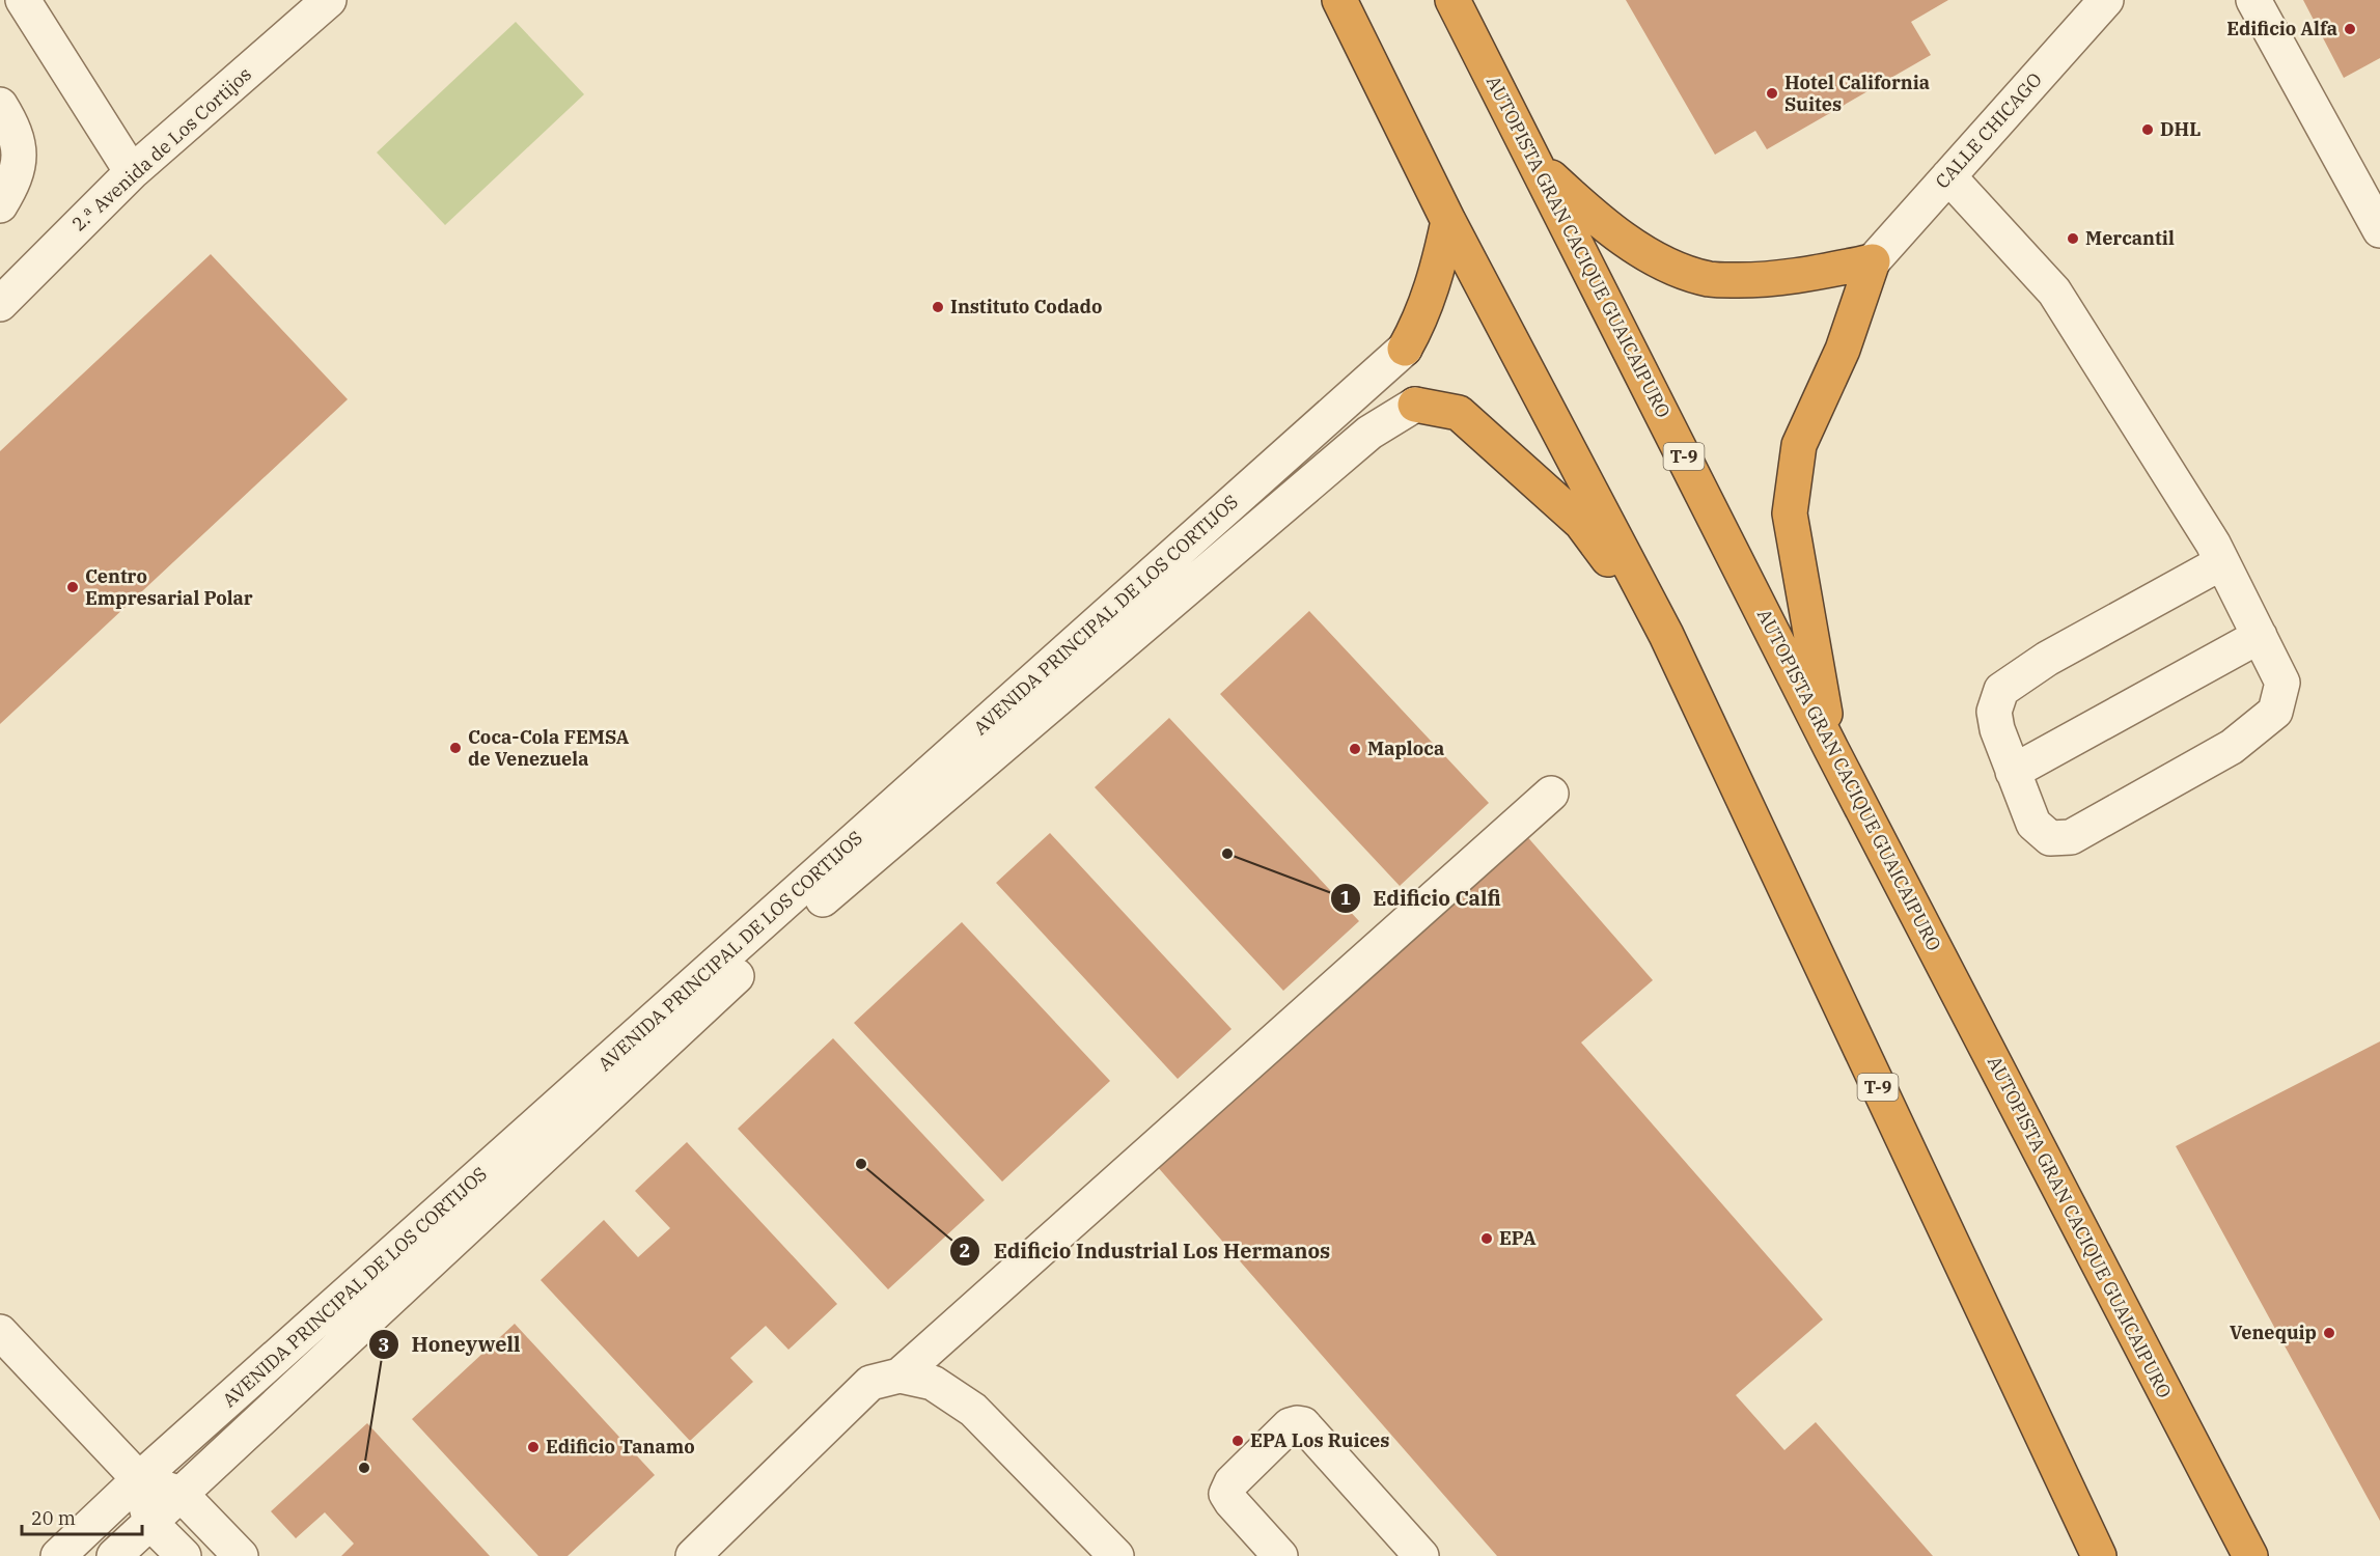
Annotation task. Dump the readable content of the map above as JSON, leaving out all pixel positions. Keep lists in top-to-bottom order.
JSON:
{
  "streets": {
    "highway": ["AUTOPISTA GRAN CACIQUE GUAICAIPURO", "T-9"],
    "street": ["CALLE CHICAGO", "2.ª Avenida de Los Cortijos", "AVENIDA PRINCIPAL DE LOS CORTIJOS"]
  },
  "places": [
    "Edificio Alfa",
    "Hotel California Suites",
    "DHL",
    "Mercantil",
    "Instituto Codado",
    "Centro Empresarial Polar",
    "Coca-Cola FEMSA de Venezuela",
    "Maploca",
    "Edificio Calfi",
    "Edificio Industrial Los Hermanos",
    "EPA",
    "Venequip",
    "EPA Los Ruices",
    "Edificio Tanamo",
    "Honeywell"
  ],
  "scale_bar": "20 m"
}
